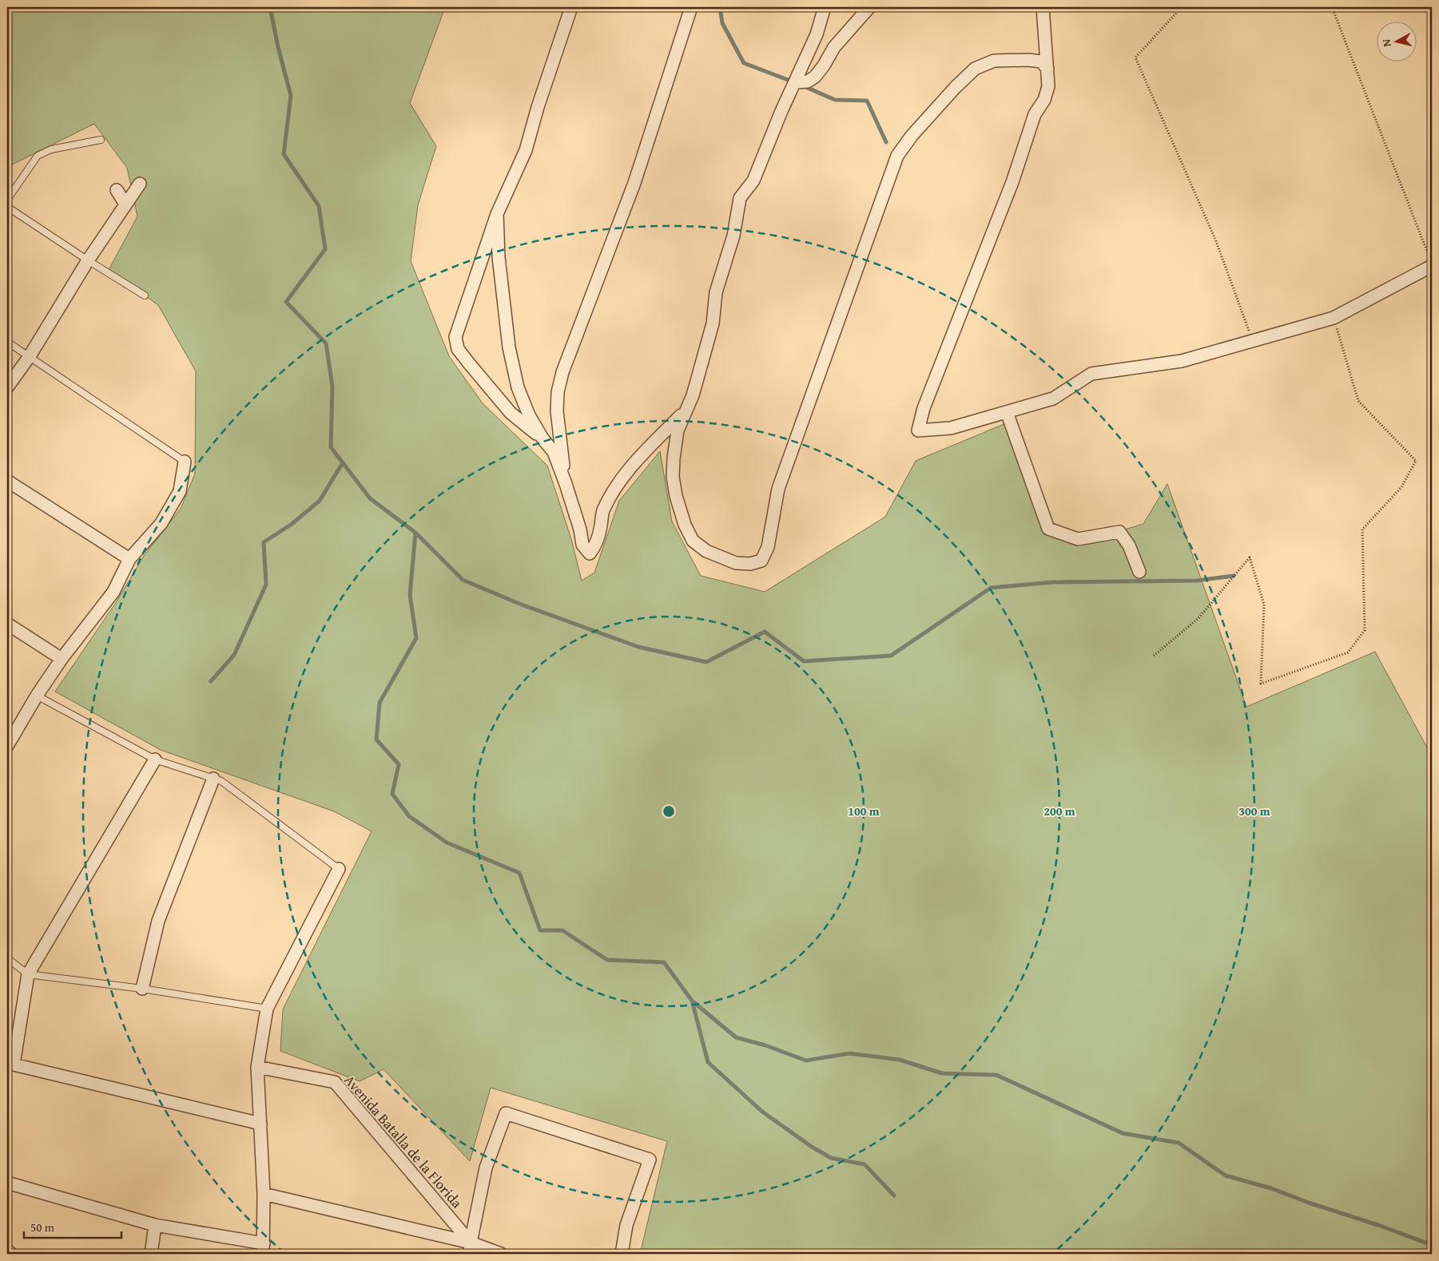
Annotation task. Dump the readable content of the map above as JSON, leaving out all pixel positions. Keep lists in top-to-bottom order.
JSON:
{
  "streets": {
    "street": ["Avenida Batalla de la Florida"]
  },
  "scale_bar": "50 m",
  "north": "left",
  "rings": ["100 m", "200 m", "300 m"]
}
